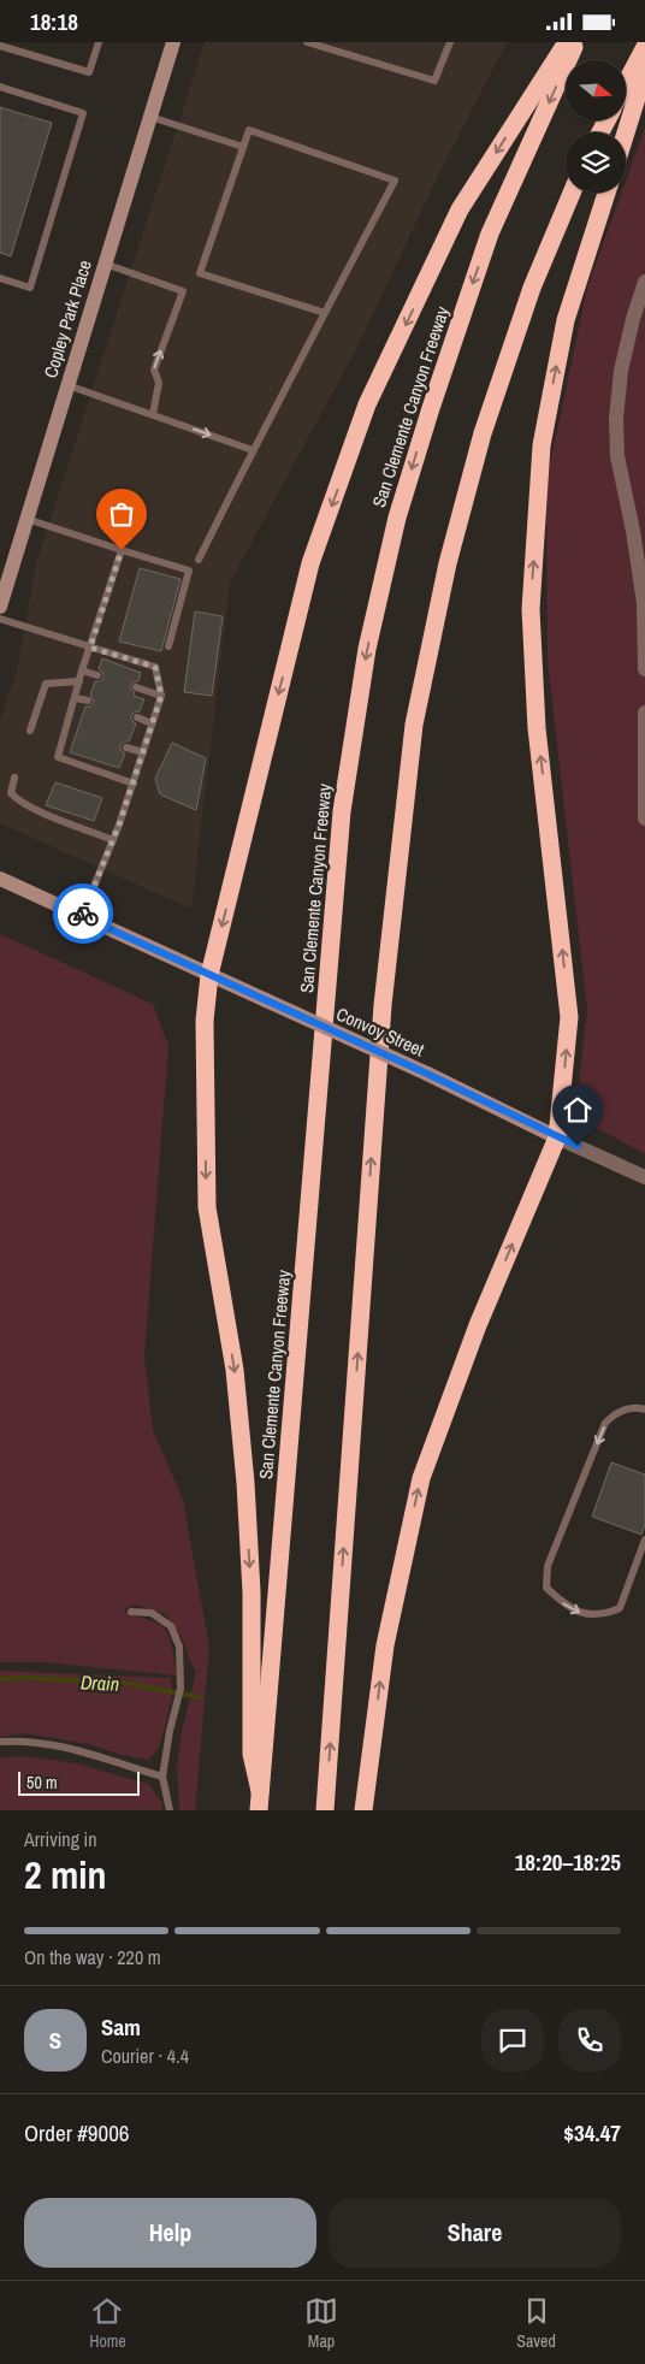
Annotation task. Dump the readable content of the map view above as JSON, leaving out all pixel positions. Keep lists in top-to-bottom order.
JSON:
{
  "streets": {
    "highway": ["San Clemente Canyon Freeway"],
    "main road": ["Copley Park Place", "Convoy Street"]
  },
  "water": ["Drain"],
  "scale_bar": "50 m",
  "north": "right",
  "page": {
    "status": "18:18",
    "scale": "50 m",
    "heading": ["2 min", "Arriving in", "18:20–18:25"],
    "panel": [
      "Sam",
      "Courier · 4.4",
      "Order #9006",
      "$34.47"
    ],
    "bar": "On the way · 220 m",
    "round": "S",
    "buttons": ["Help", "Share"],
    "tabs": ["Home", "Map", "Saved"]
  }
}
